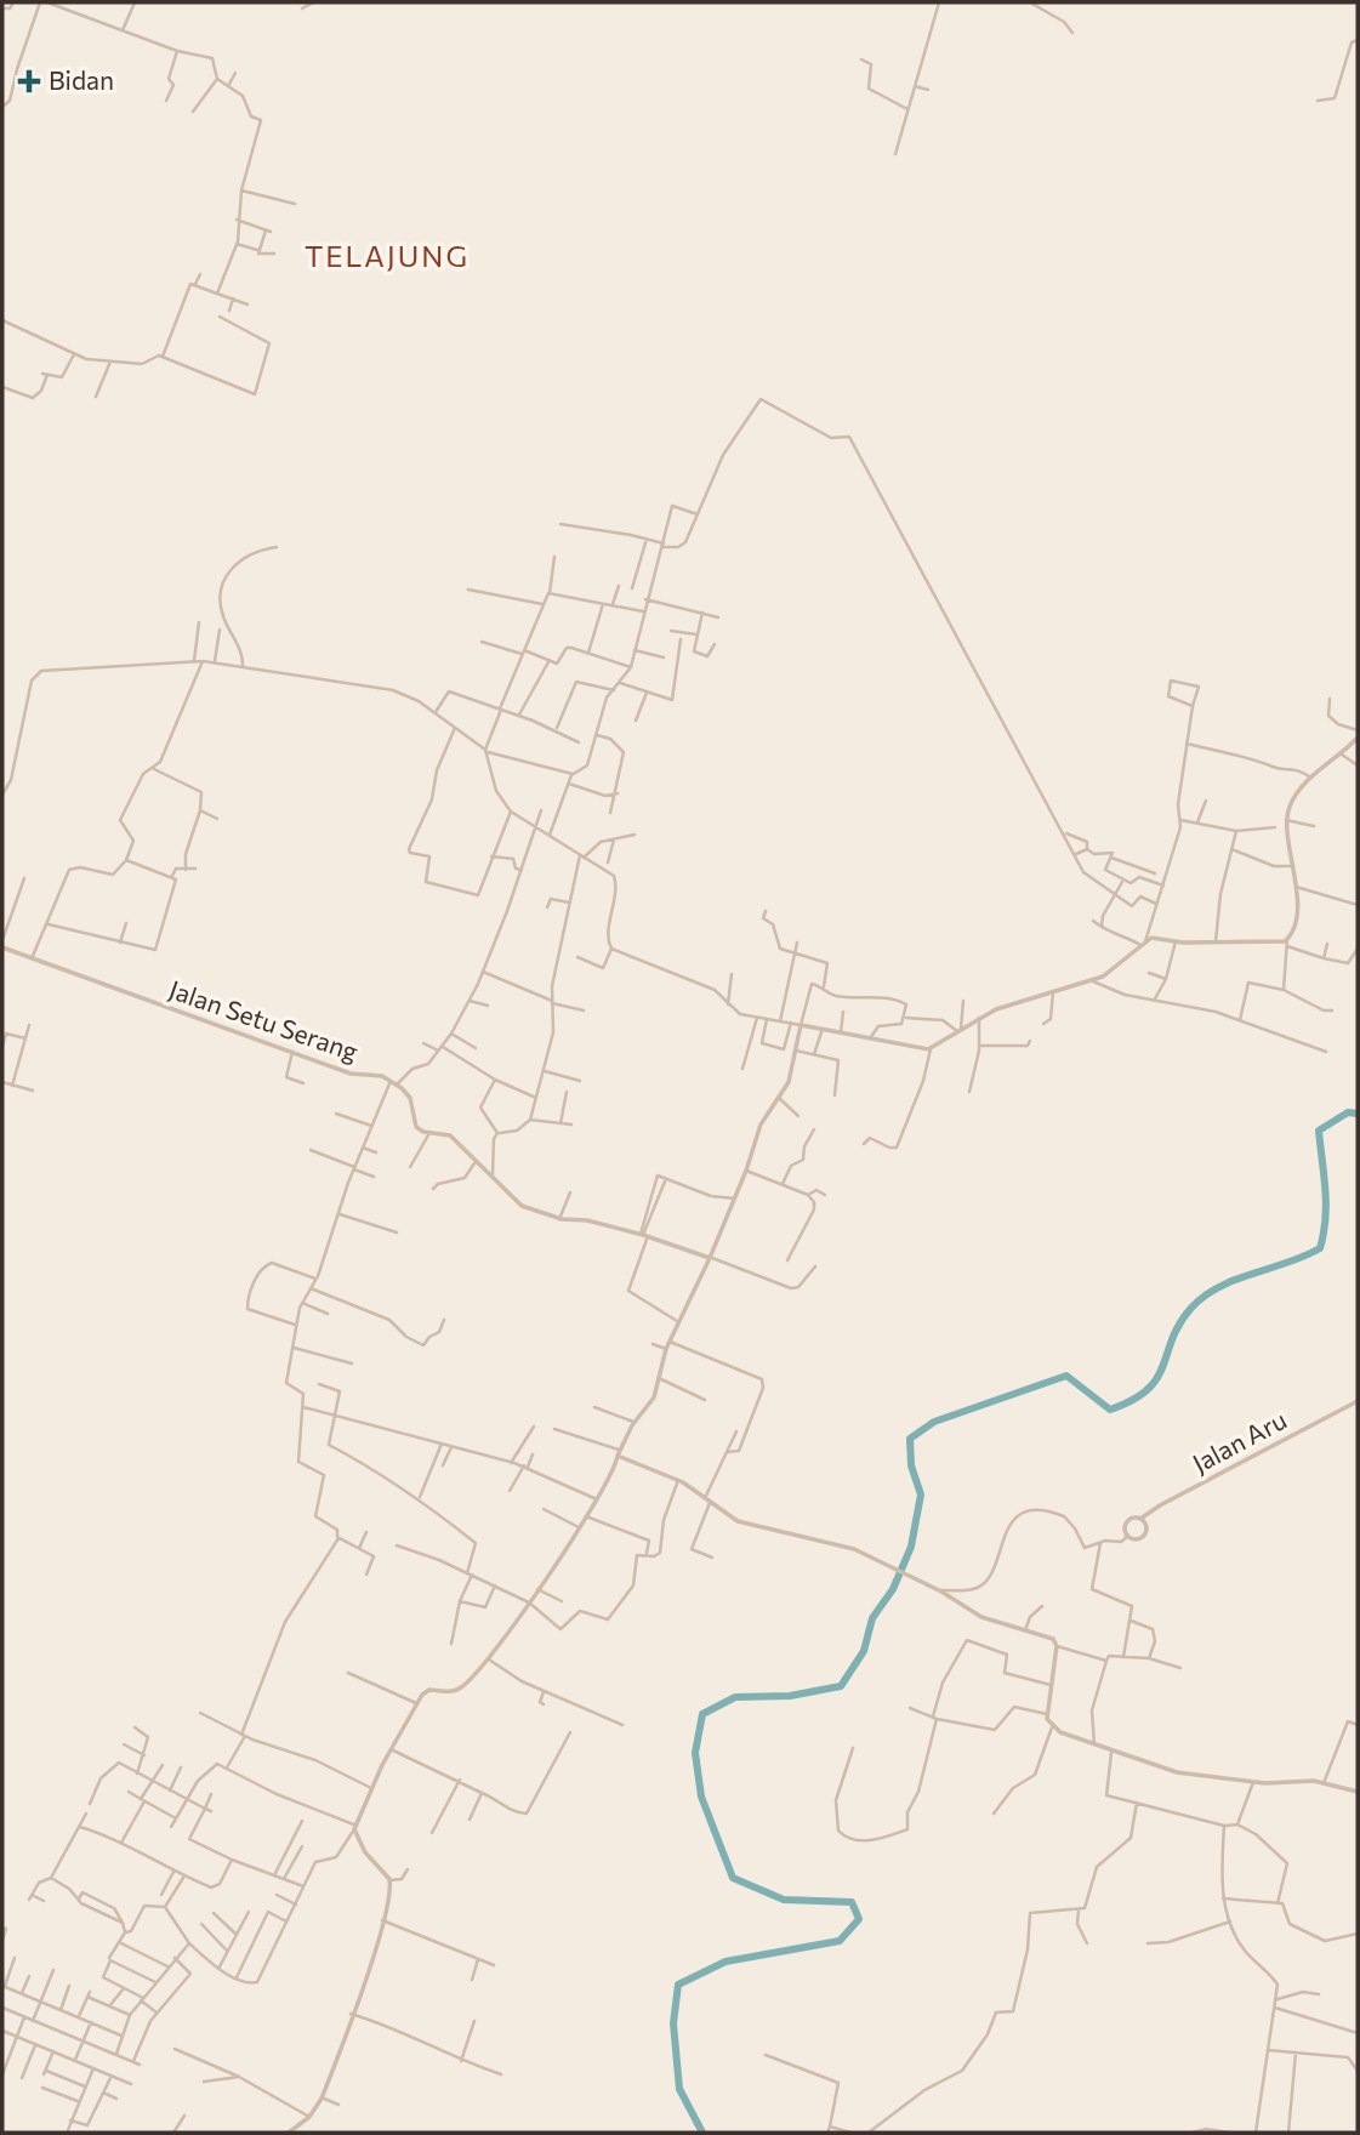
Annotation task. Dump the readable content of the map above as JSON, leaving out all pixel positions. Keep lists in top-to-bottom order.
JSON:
{
  "streets": {
    "street": ["Jalan Setu Serang", "Jalan Aru"]
  },
  "districts": ["TELAJUNG"],
  "places": {
    "health": ["Bidan"]
  }
}
